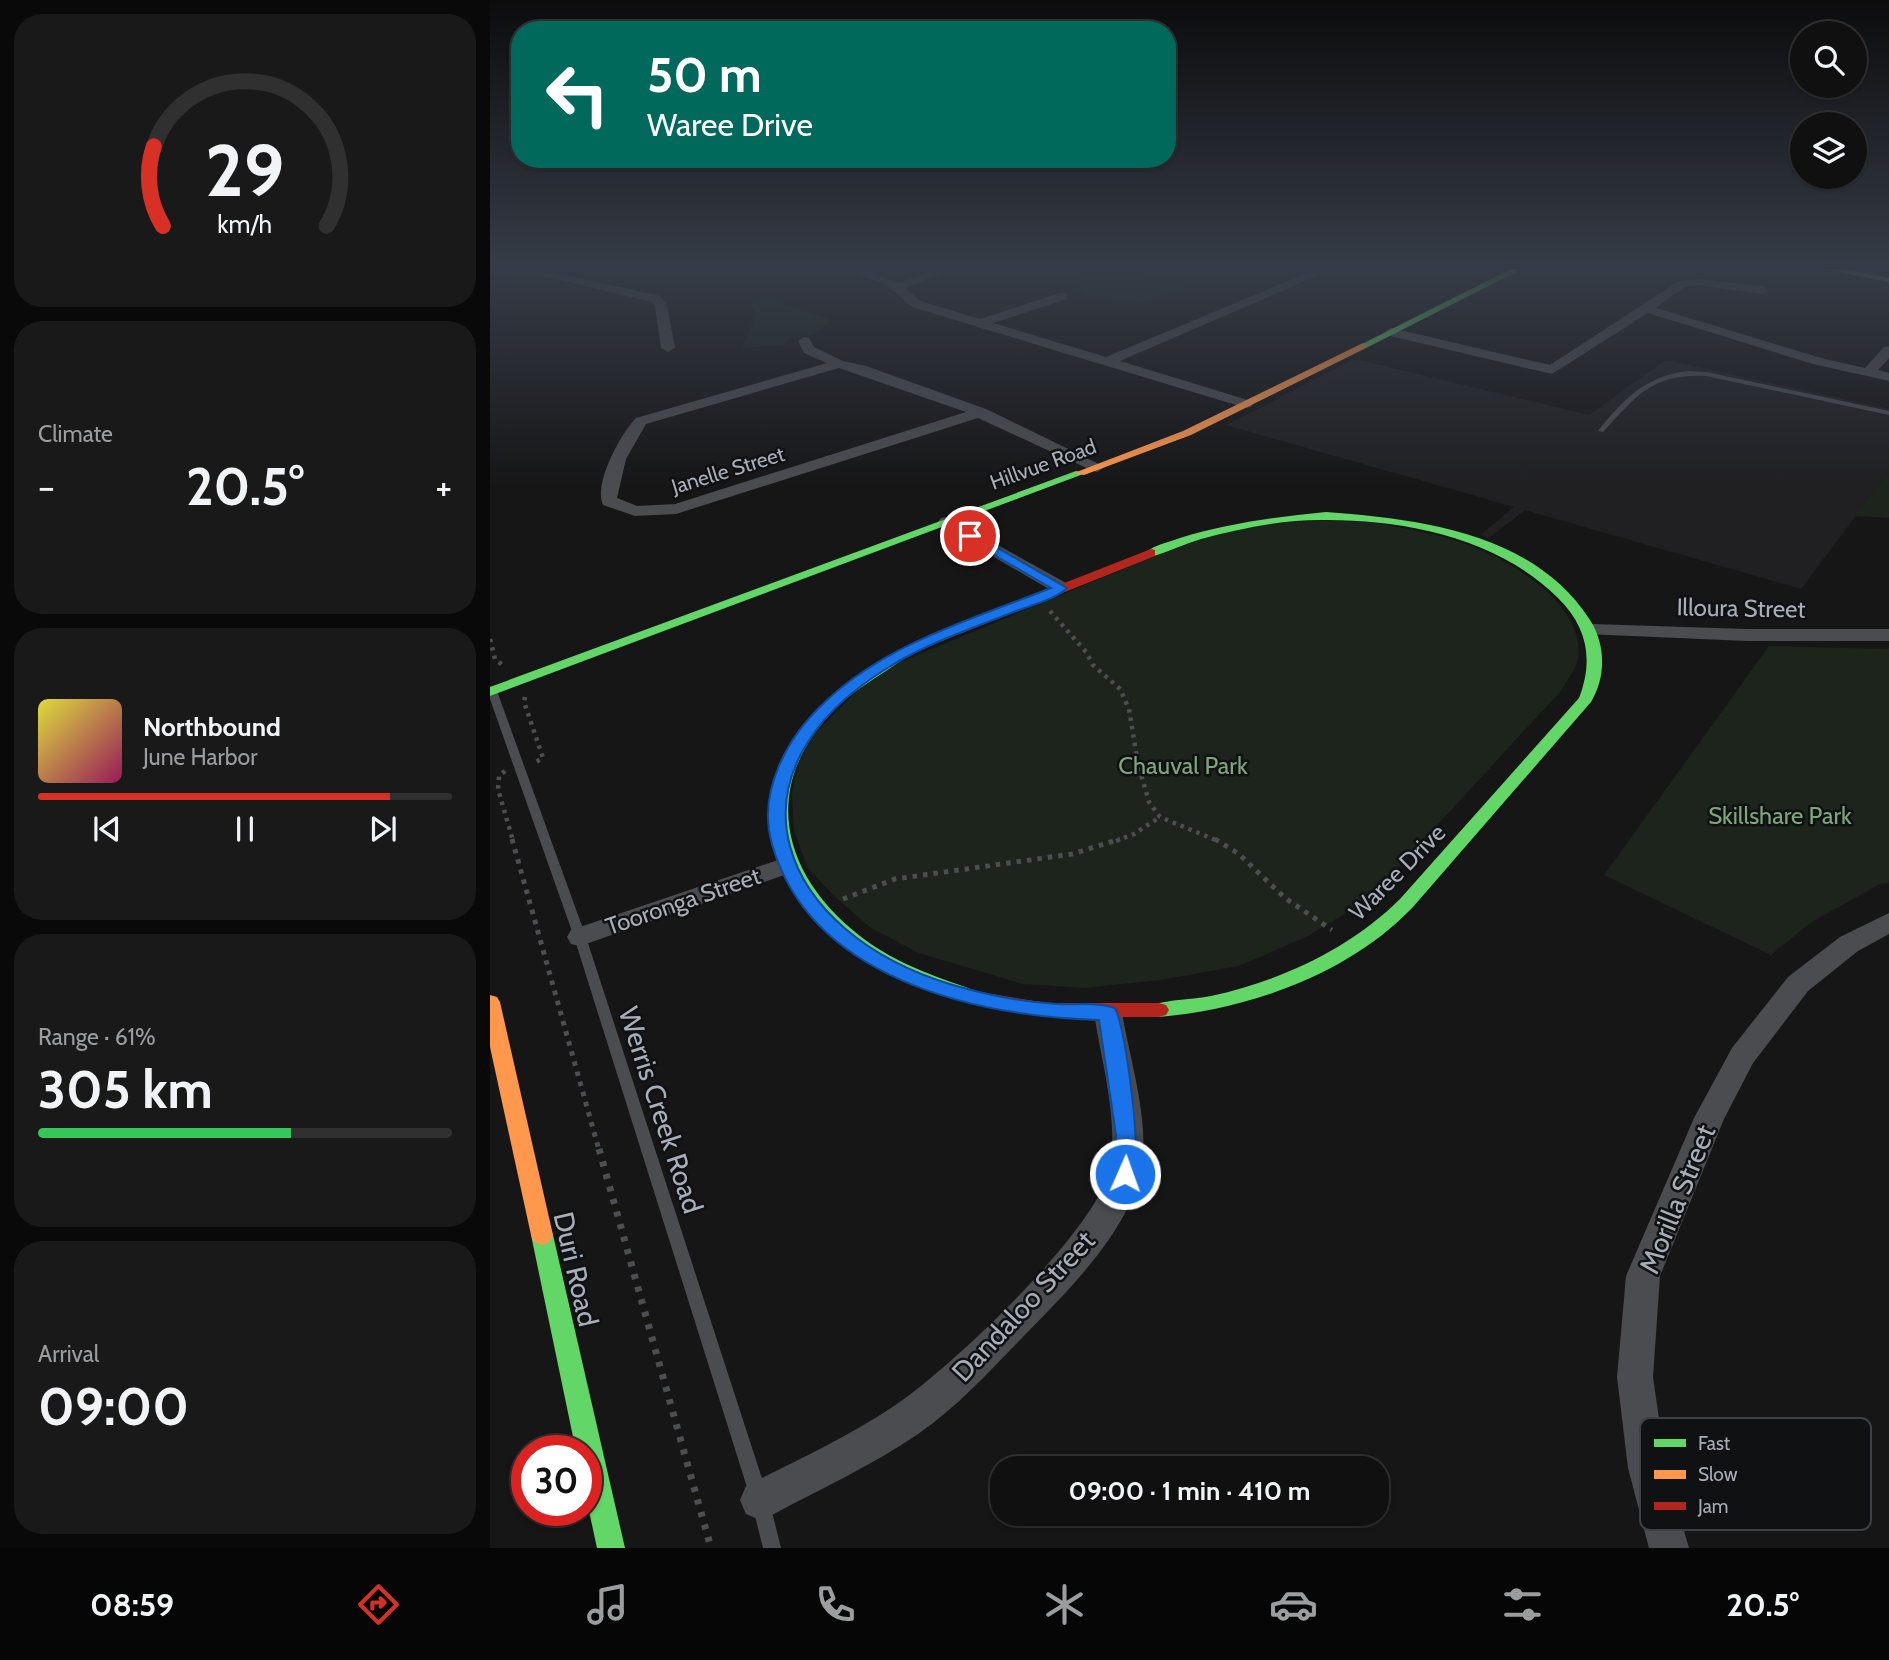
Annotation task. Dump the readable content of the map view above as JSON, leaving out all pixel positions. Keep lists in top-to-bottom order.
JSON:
{
  "streets": {
    "street": [
      "Hillvue Road",
      "Janelle Street",
      "Illoura Street",
      "Waree Drive",
      "Tooronga Street",
      "Morilla Street",
      "Duri Road",
      "Dandaloo Street"
    ],
    "lane": ["Werris Creek Road"]
  },
  "crossings": [
    ["Hillvue Road", "Werris Creek Road"],
    ["Illoura Street", "Waree Drive"],
    ["Waree Drive", "Tooronga Street"],
    ["Waree Drive", "Dandaloo Street"],
    ["Tooronga Street", "Werris Creek Road"],
    ["Werris Creek Road", "Dandaloo Street"]
  ],
  "parks": ["Chauval Park", "Skillshare Park"],
  "legend": ["Fast", "Slow", "Jam"],
  "page": {
    "turn": ["50 m", "Waree Drive"],
    "tile": [
      "Climate",
      ["Range · 61%", "305 km"],
      ["Arrival", "09:00"]
    ],
    "heat": ["−", "20.5°", "+"],
    "song": ["Northbound", "June Harbor"],
    "limit": "30",
    "trip": "09:00 · 1 min · 410 m",
    "tabs": ["08:59", "20.5°"],
    "gauge": ["29", "km/h"]
  }
}
